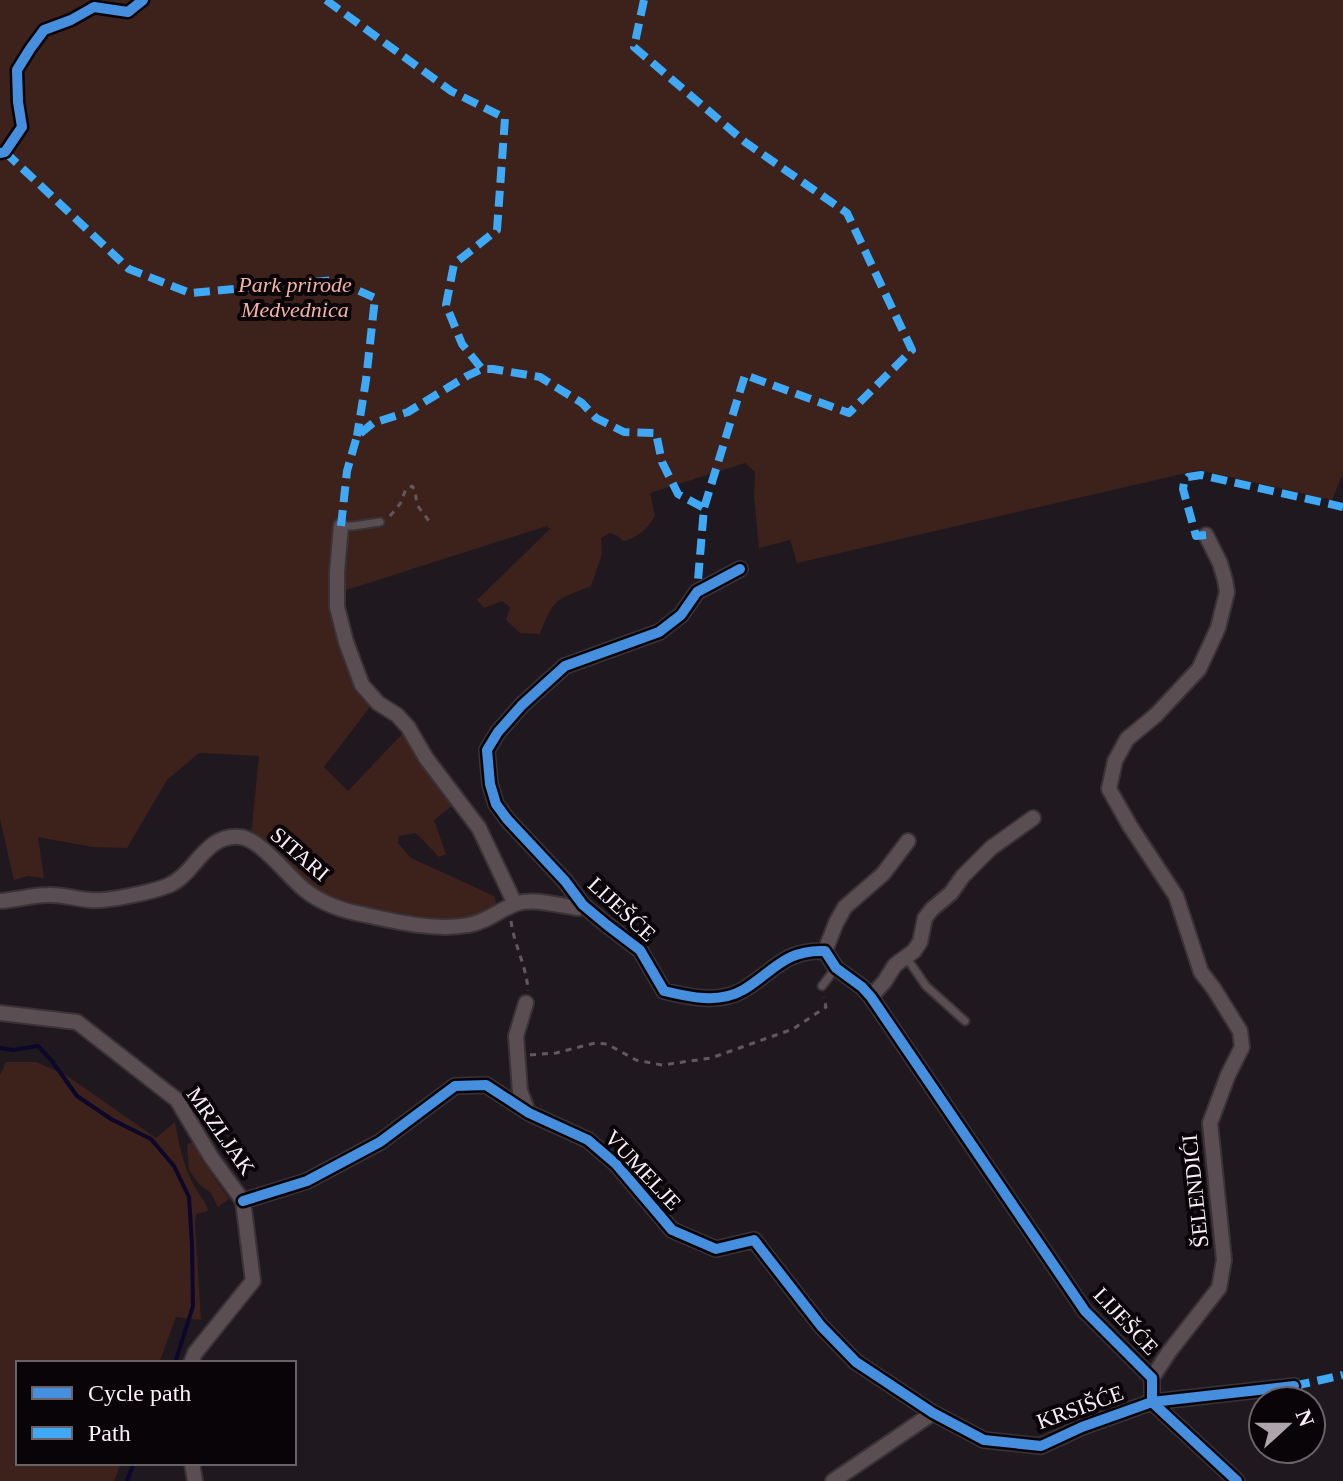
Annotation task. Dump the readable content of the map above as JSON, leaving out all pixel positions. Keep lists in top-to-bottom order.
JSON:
{
  "streets": {
    "street": [
      "SITARI",
      "LIJEŠĆE",
      "MRZLJAK",
      "VUMELJE",
      "ŠELENDIĆI",
      "KRSIŠĆE"
    ]
  },
  "crossings": [
    ["SITARI", "LIJEŠĆE"],
    ["LIJEŠĆE", "ŠELENDIĆI"],
    ["LIJEŠĆE", "KRSIŠĆE"],
    ["MRZLJAK", "VUMELJE"],
    ["VUMELJE", "KRSIŠĆE"]
  ],
  "parks": ["Park prirode Medvednica"],
  "legend": ["Cycle path", "Path"],
  "north": "right"
}
